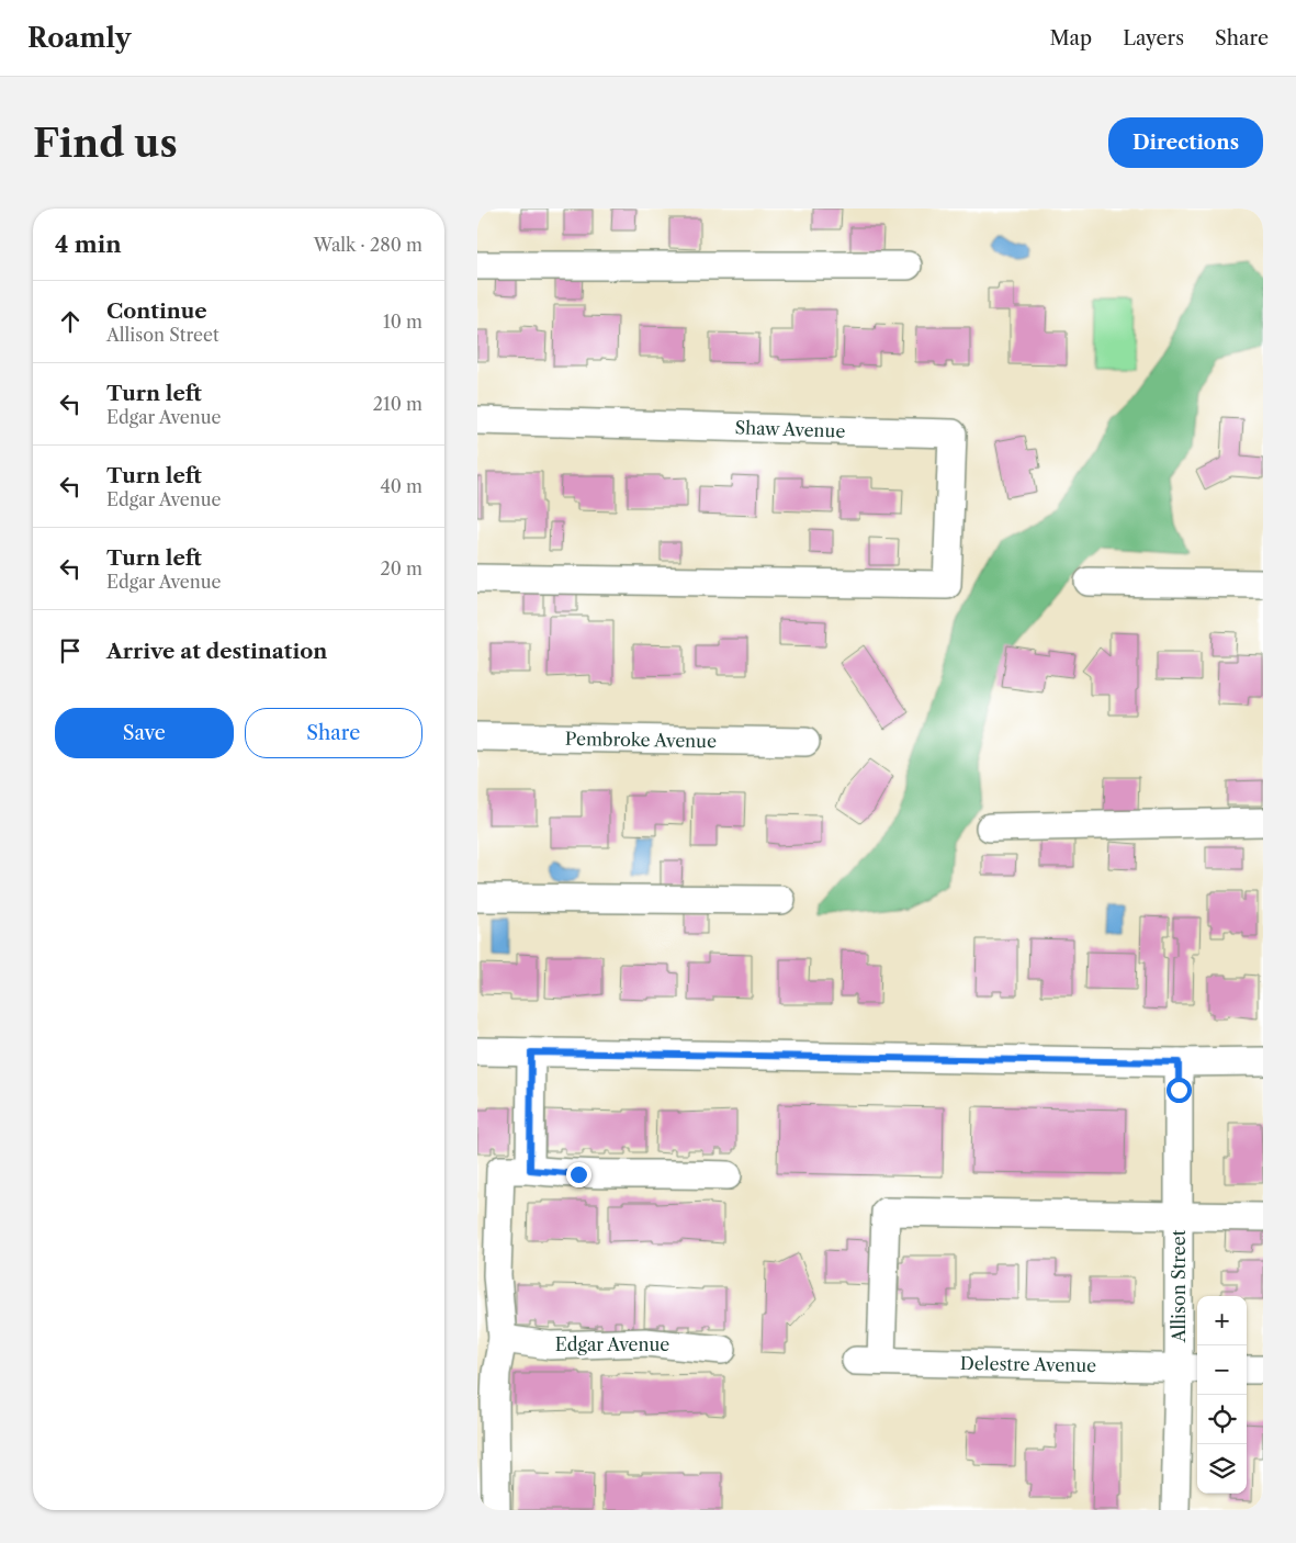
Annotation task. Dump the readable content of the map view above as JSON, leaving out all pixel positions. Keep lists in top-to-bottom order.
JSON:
{
  "streets": {
    "street": [
      "Shaw Avenue",
      "Pembroke Avenue",
      "Allison Street",
      "Edgar Avenue",
      "Delestre Avenue"
    ]
  },
  "crossings": [
    ["Allison Street", "Delestre Avenue"]
  ],
  "page": {
    "header": "Roamly",
    "nav": ["Map", "Layers", "Share"],
    "buttons": [
      "Directions",
      ["Save", "Share"]
    ],
    "title": "Find us",
    "heading": ["4 min", "Walk · 280 m"],
    "list": [
      ["Continue", "Allison Street", "10 m"],
      ["Turn left", "Edgar Avenue", "210 m"],
      ["Turn left", "Edgar Avenue", "40 m"],
      ["Turn left", "Edgar Avenue", "20 m"],
      "Arrive at destination"
    ],
    "map_buttons": ["+", "−"]
  }
}
